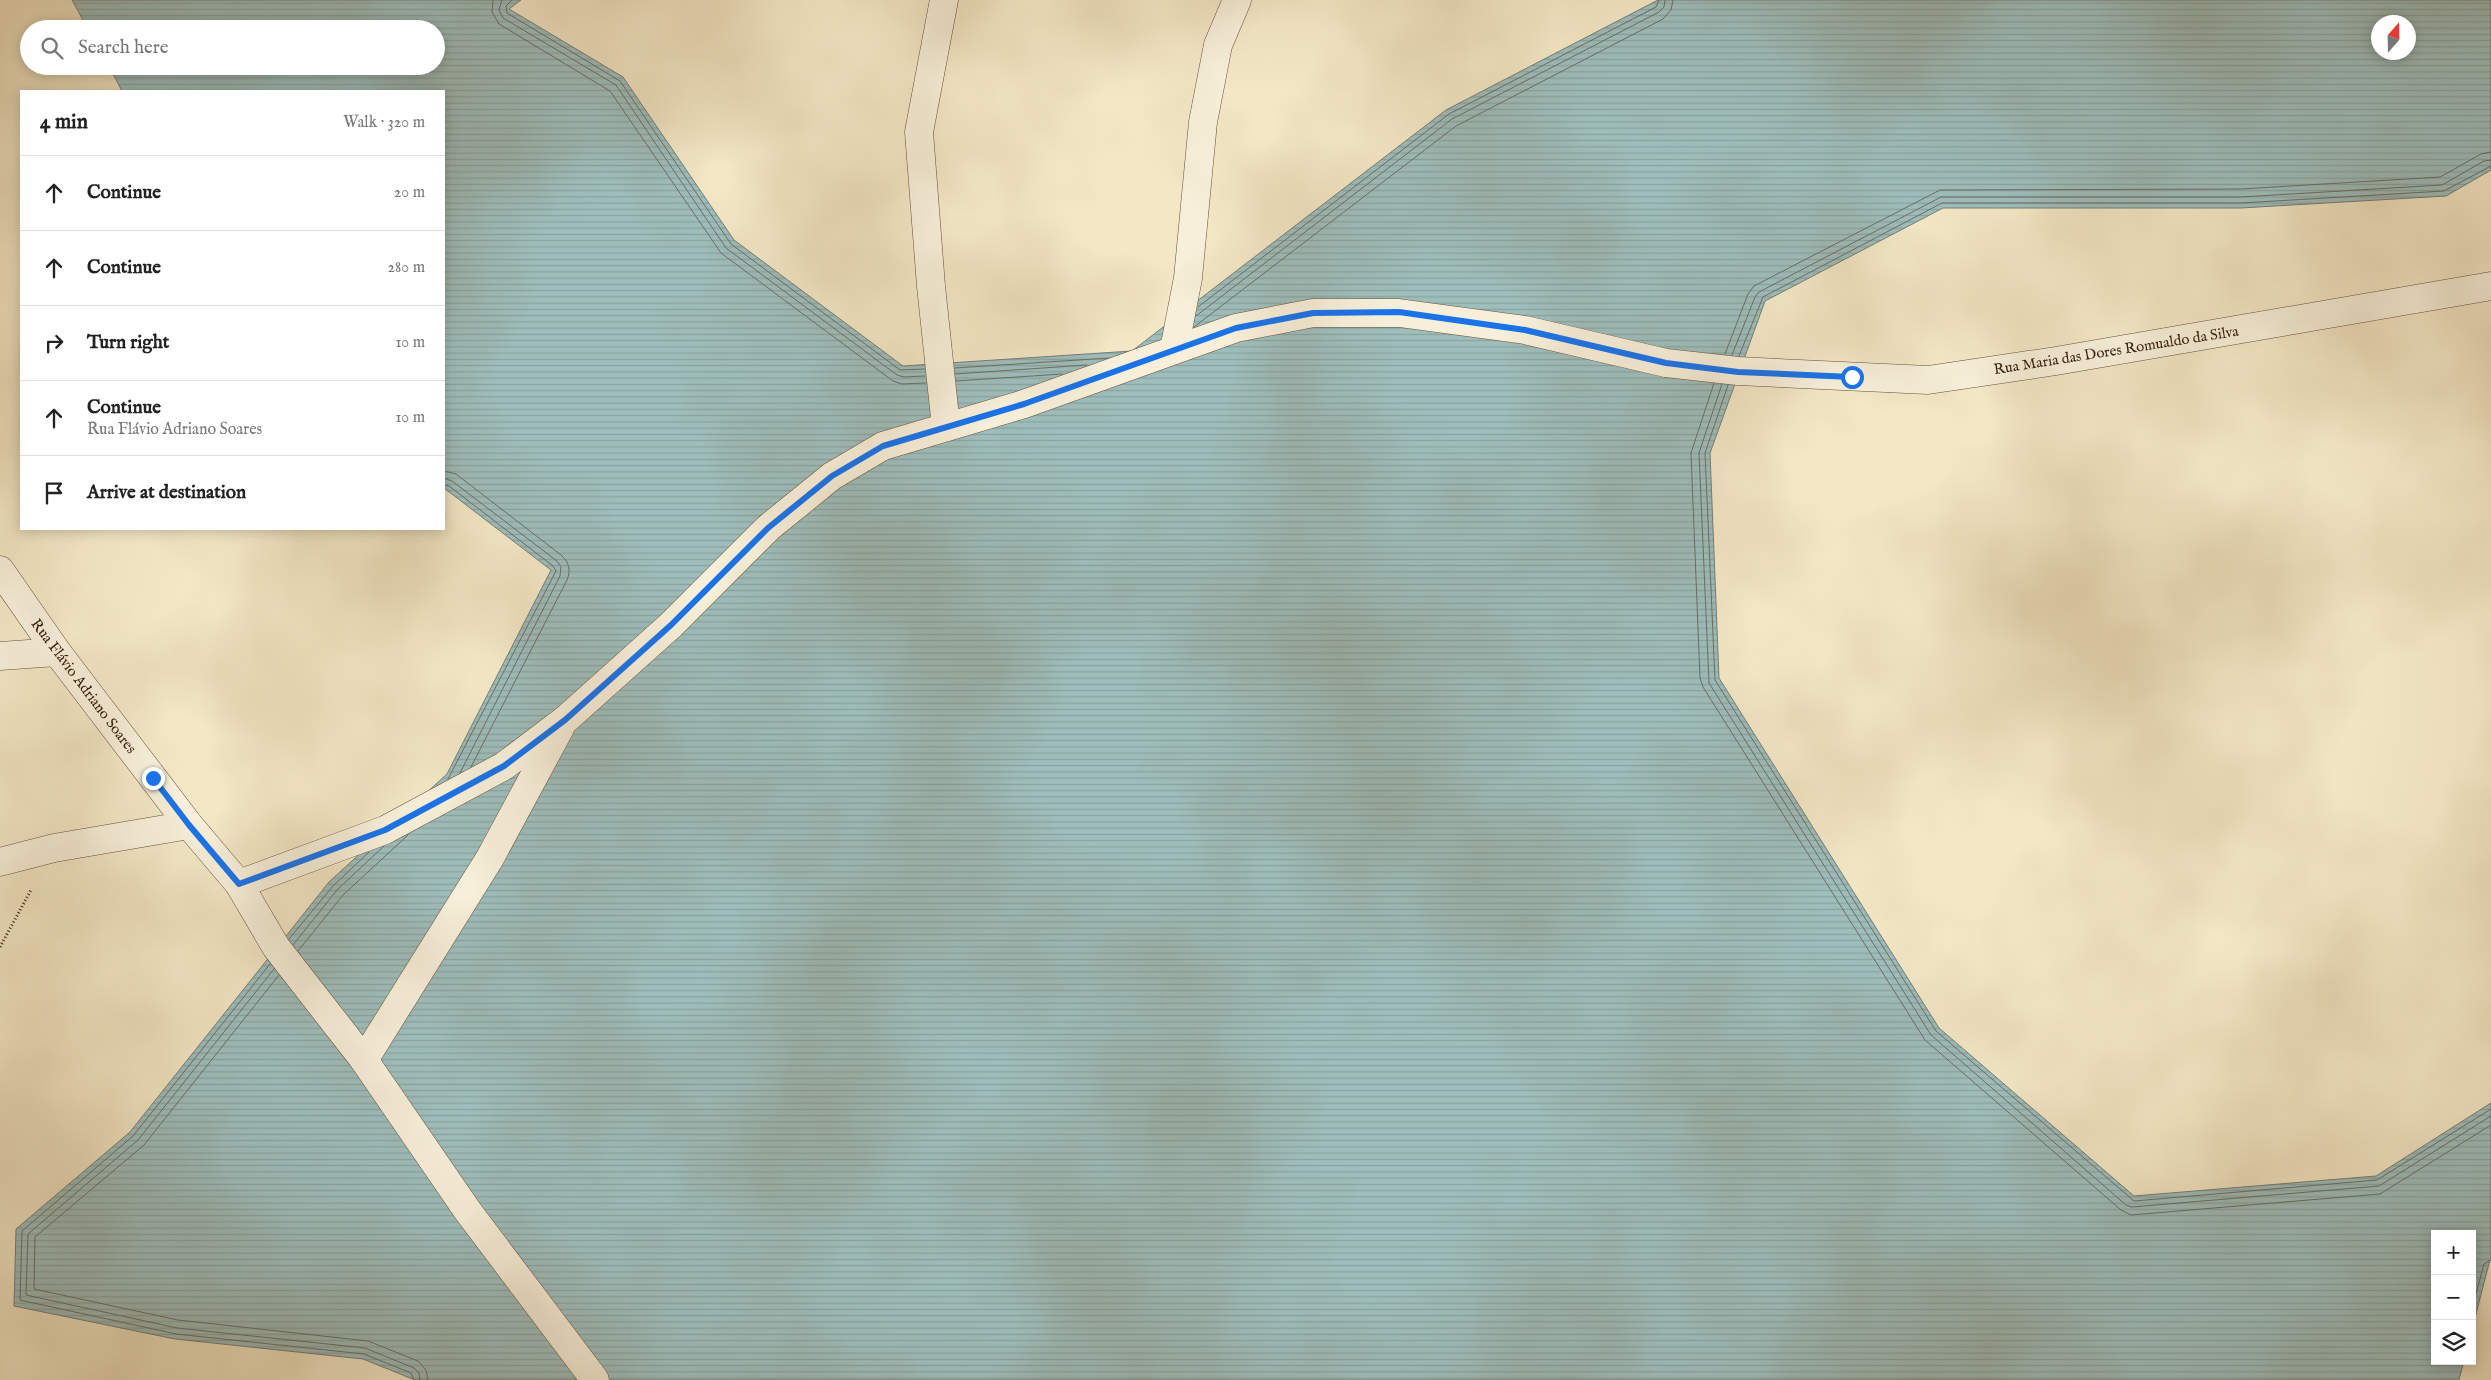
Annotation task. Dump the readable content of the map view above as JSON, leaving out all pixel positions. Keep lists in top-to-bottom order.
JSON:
{
  "streets": {
    "street": ["Rua Maria das Dores Romualdo da Silva", "Rua Flávio Adriano Soares"]
  },
  "north": "top",
  "page": {
    "search": "Search here",
    "heading": ["4 min", "Walk · 320 m"],
    "list": [
      ["Continue", "20 m"],
      ["Continue", "280 m"],
      ["Turn right", "10 m"],
      ["Continue", "Rua Flávio Adriano Soares", "10 m"],
      "Arrive at destination"
    ],
    "map_buttons": ["+", "−"]
  }
}
